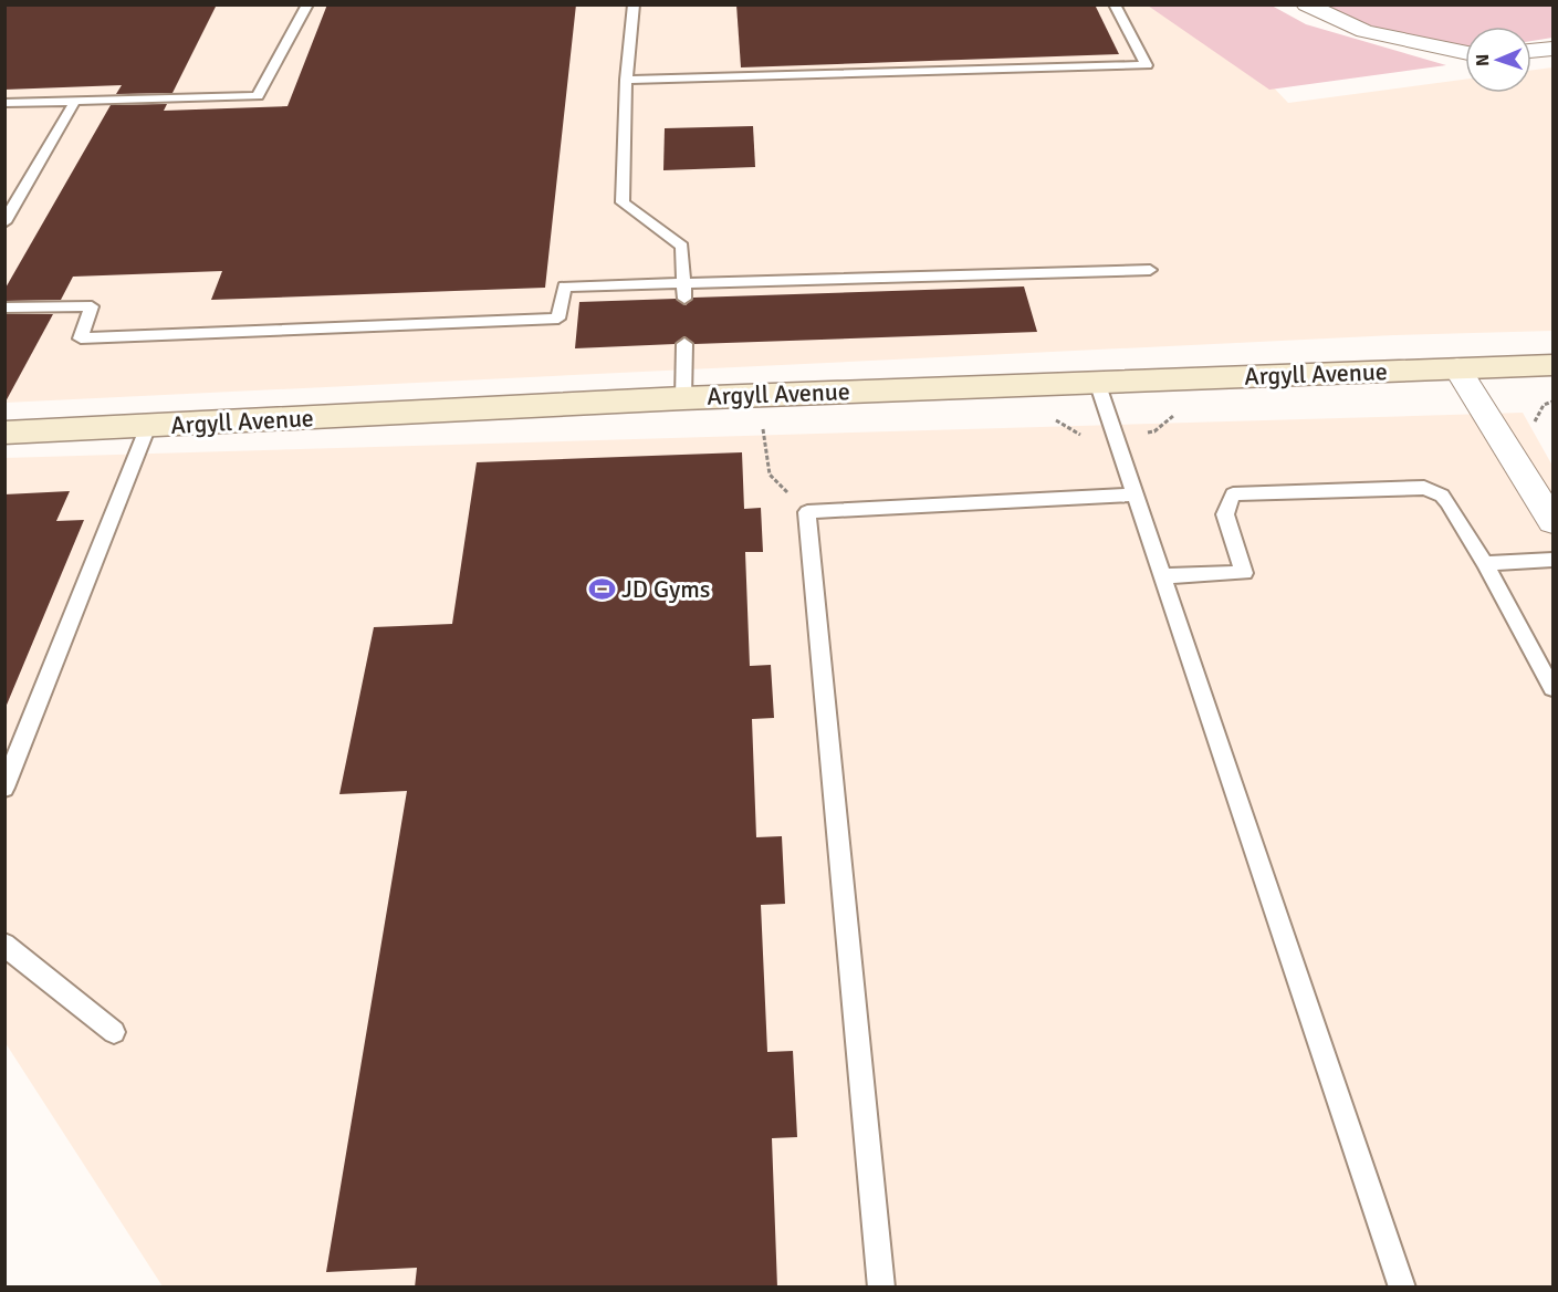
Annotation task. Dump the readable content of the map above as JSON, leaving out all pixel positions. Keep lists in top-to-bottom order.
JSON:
{
  "streets": {
    "street": ["Argyll Avenue"]
  },
  "places": {
    "sports": ["JD Gyms"]
  },
  "north": "left"
}
